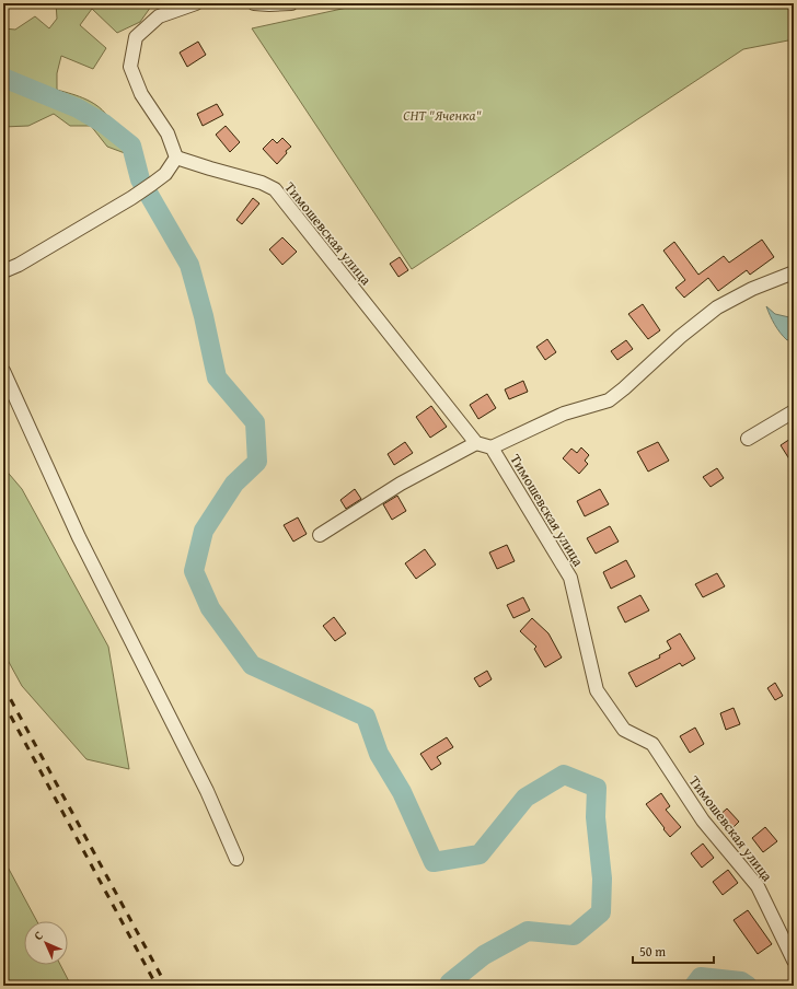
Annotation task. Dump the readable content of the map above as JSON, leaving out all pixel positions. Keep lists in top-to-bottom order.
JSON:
{
  "streets": {
    "street": ["Тимошевская улица"]
  },
  "parks": ["СНТ \"Яченка\""],
  "scale_bar": "50 m",
  "north": "top left"
}
